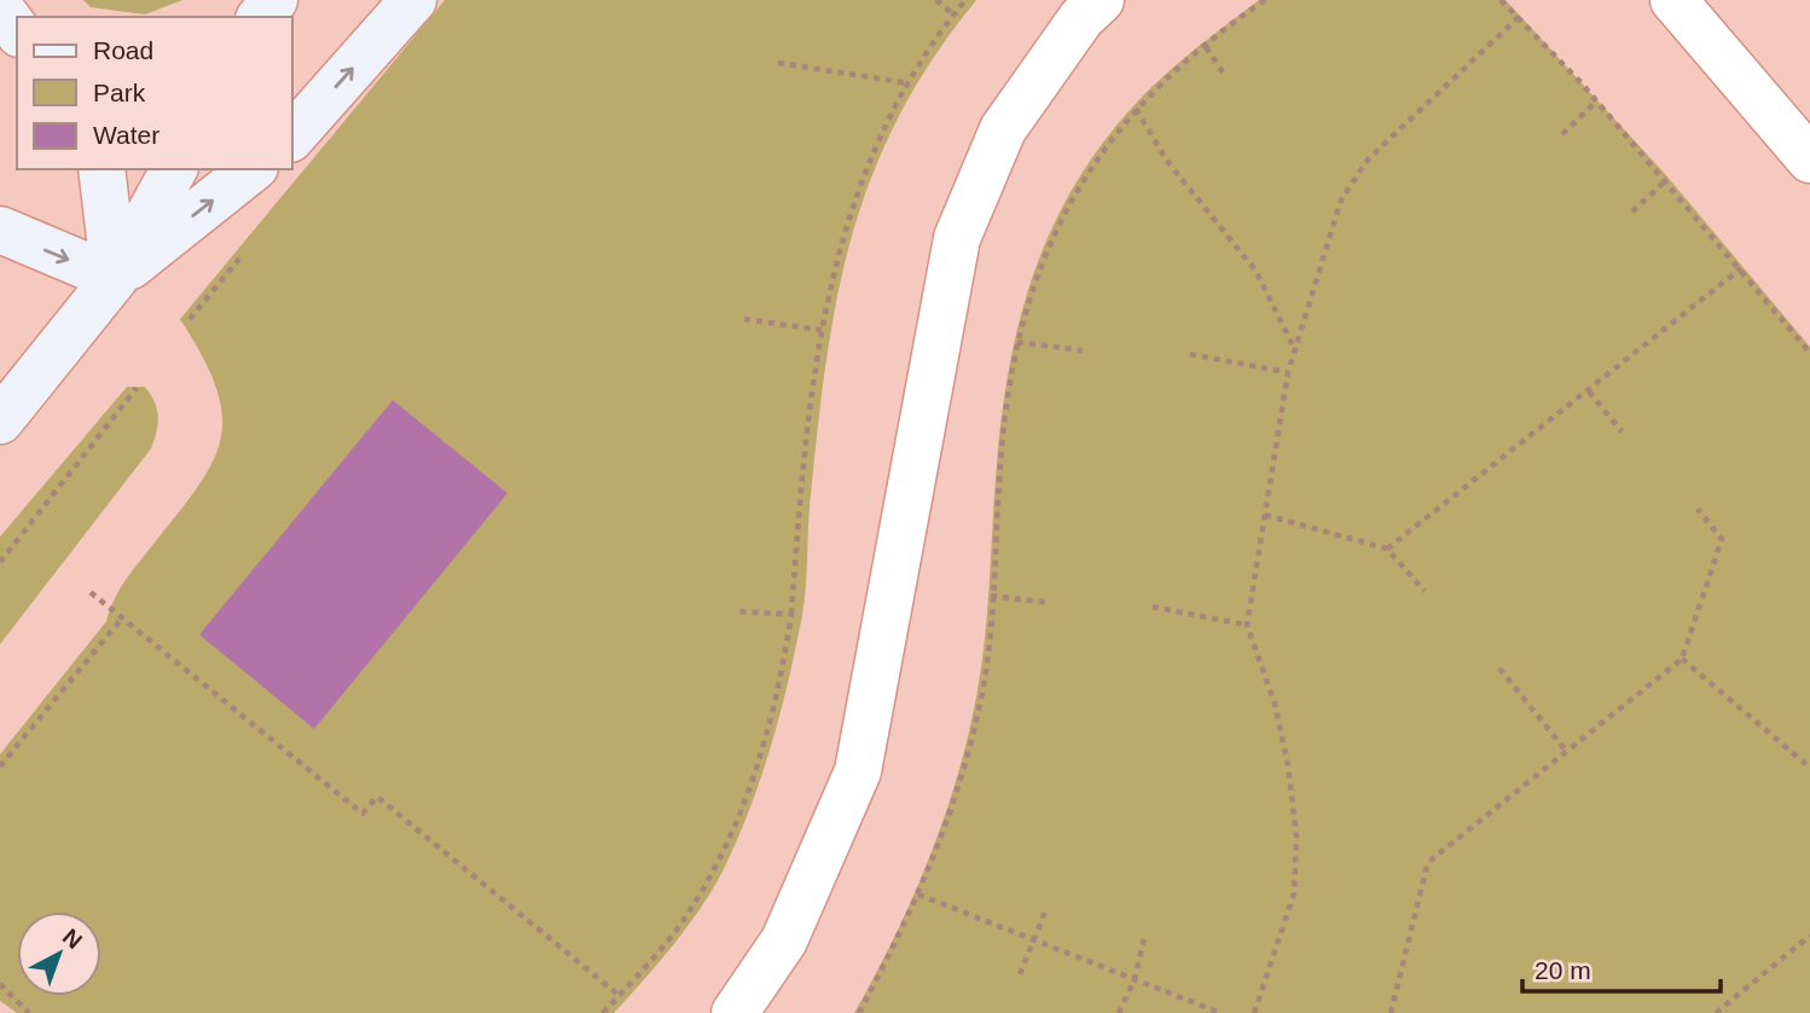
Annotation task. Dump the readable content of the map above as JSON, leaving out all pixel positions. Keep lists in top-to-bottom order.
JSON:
{
  "legend": ["Road", "Park", "Water"],
  "scale_bar": "20 m",
  "north": "top right"
}
